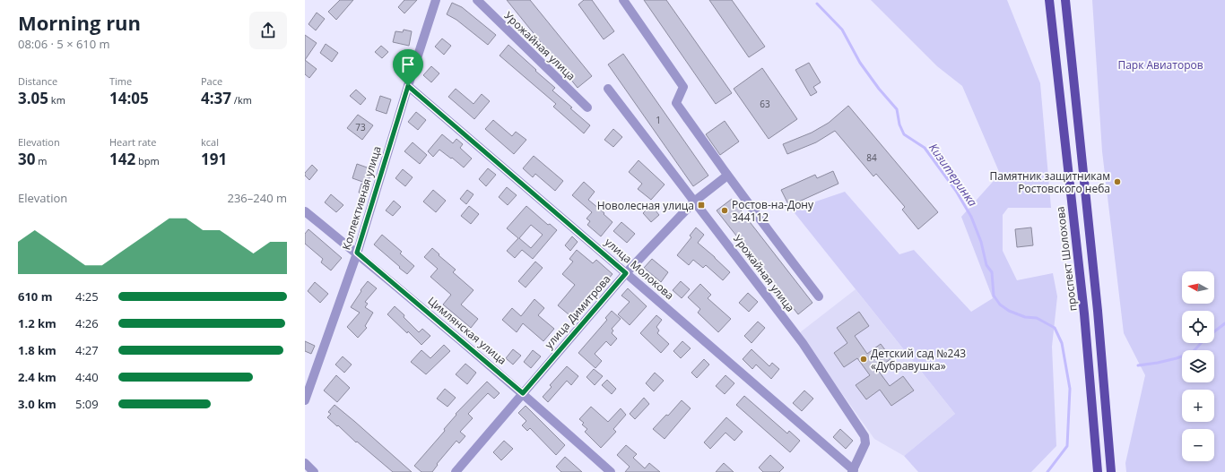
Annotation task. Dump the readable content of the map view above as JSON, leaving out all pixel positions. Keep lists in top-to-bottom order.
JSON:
{
  "streets": {
    "main road": ["проспект Шолохова"],
    "street": [
      "Урожайная улица",
      "Коллективная улица",
      "улица Молокова",
      "улица Димитрова",
      "Цимлянская улица"
    ]
  },
  "crossings": [
    ["Урожайная улица", "улица Молокова"],
    ["Урожайная улица", "улица Димитрова"],
    ["Коллективная улица", "улица Молокова"],
    ["Коллективная улица", "Цимлянская улица"],
    ["улица Молокова", "улица Димитрова"],
    ["улица Димитрова", "Цимлянская улица"]
  ],
  "water": ["Кизитеринка"],
  "parks": ["Парк Авиаторов"],
  "places": {
    "other": ["Памятник защитникам Ростовского неба", "Ростов-на-Дону 344112", "Детский сад №243 «Дубравушка»"],
    "transit": ["Новолесная улица"]
  },
  "house_numbers": [
    "63",
    "1",
    "73",
    "84"
  ],
  "north": "left",
  "page": {
    "heading": ["Morning run", "08:06 · 5 × 610 m"],
    "stats": [
      ["Distance", "3.05 km"],
      ["Time", "14:05"],
      ["Pace", "4:37 /km"],
      ["Elevation", "30 m"],
      ["Heart rate", "142 bpm"],
      ["kcal", "191"]
    ],
    "chart": ["Elevation", "236–240 m"],
    "map_buttons": ["+", "−"],
    "list": [
      {
        "name": "610 m",
        "note": "4:25"
      },
      {
        "name": "1.2 km",
        "note": "4:26"
      },
      {
        "name": "1.8 km",
        "note": "4:27"
      },
      {
        "name": "2.4 km",
        "note": "4:40"
      },
      {
        "name": "3.0 km",
        "note": "5:09"
      }
    ]
  }
}
